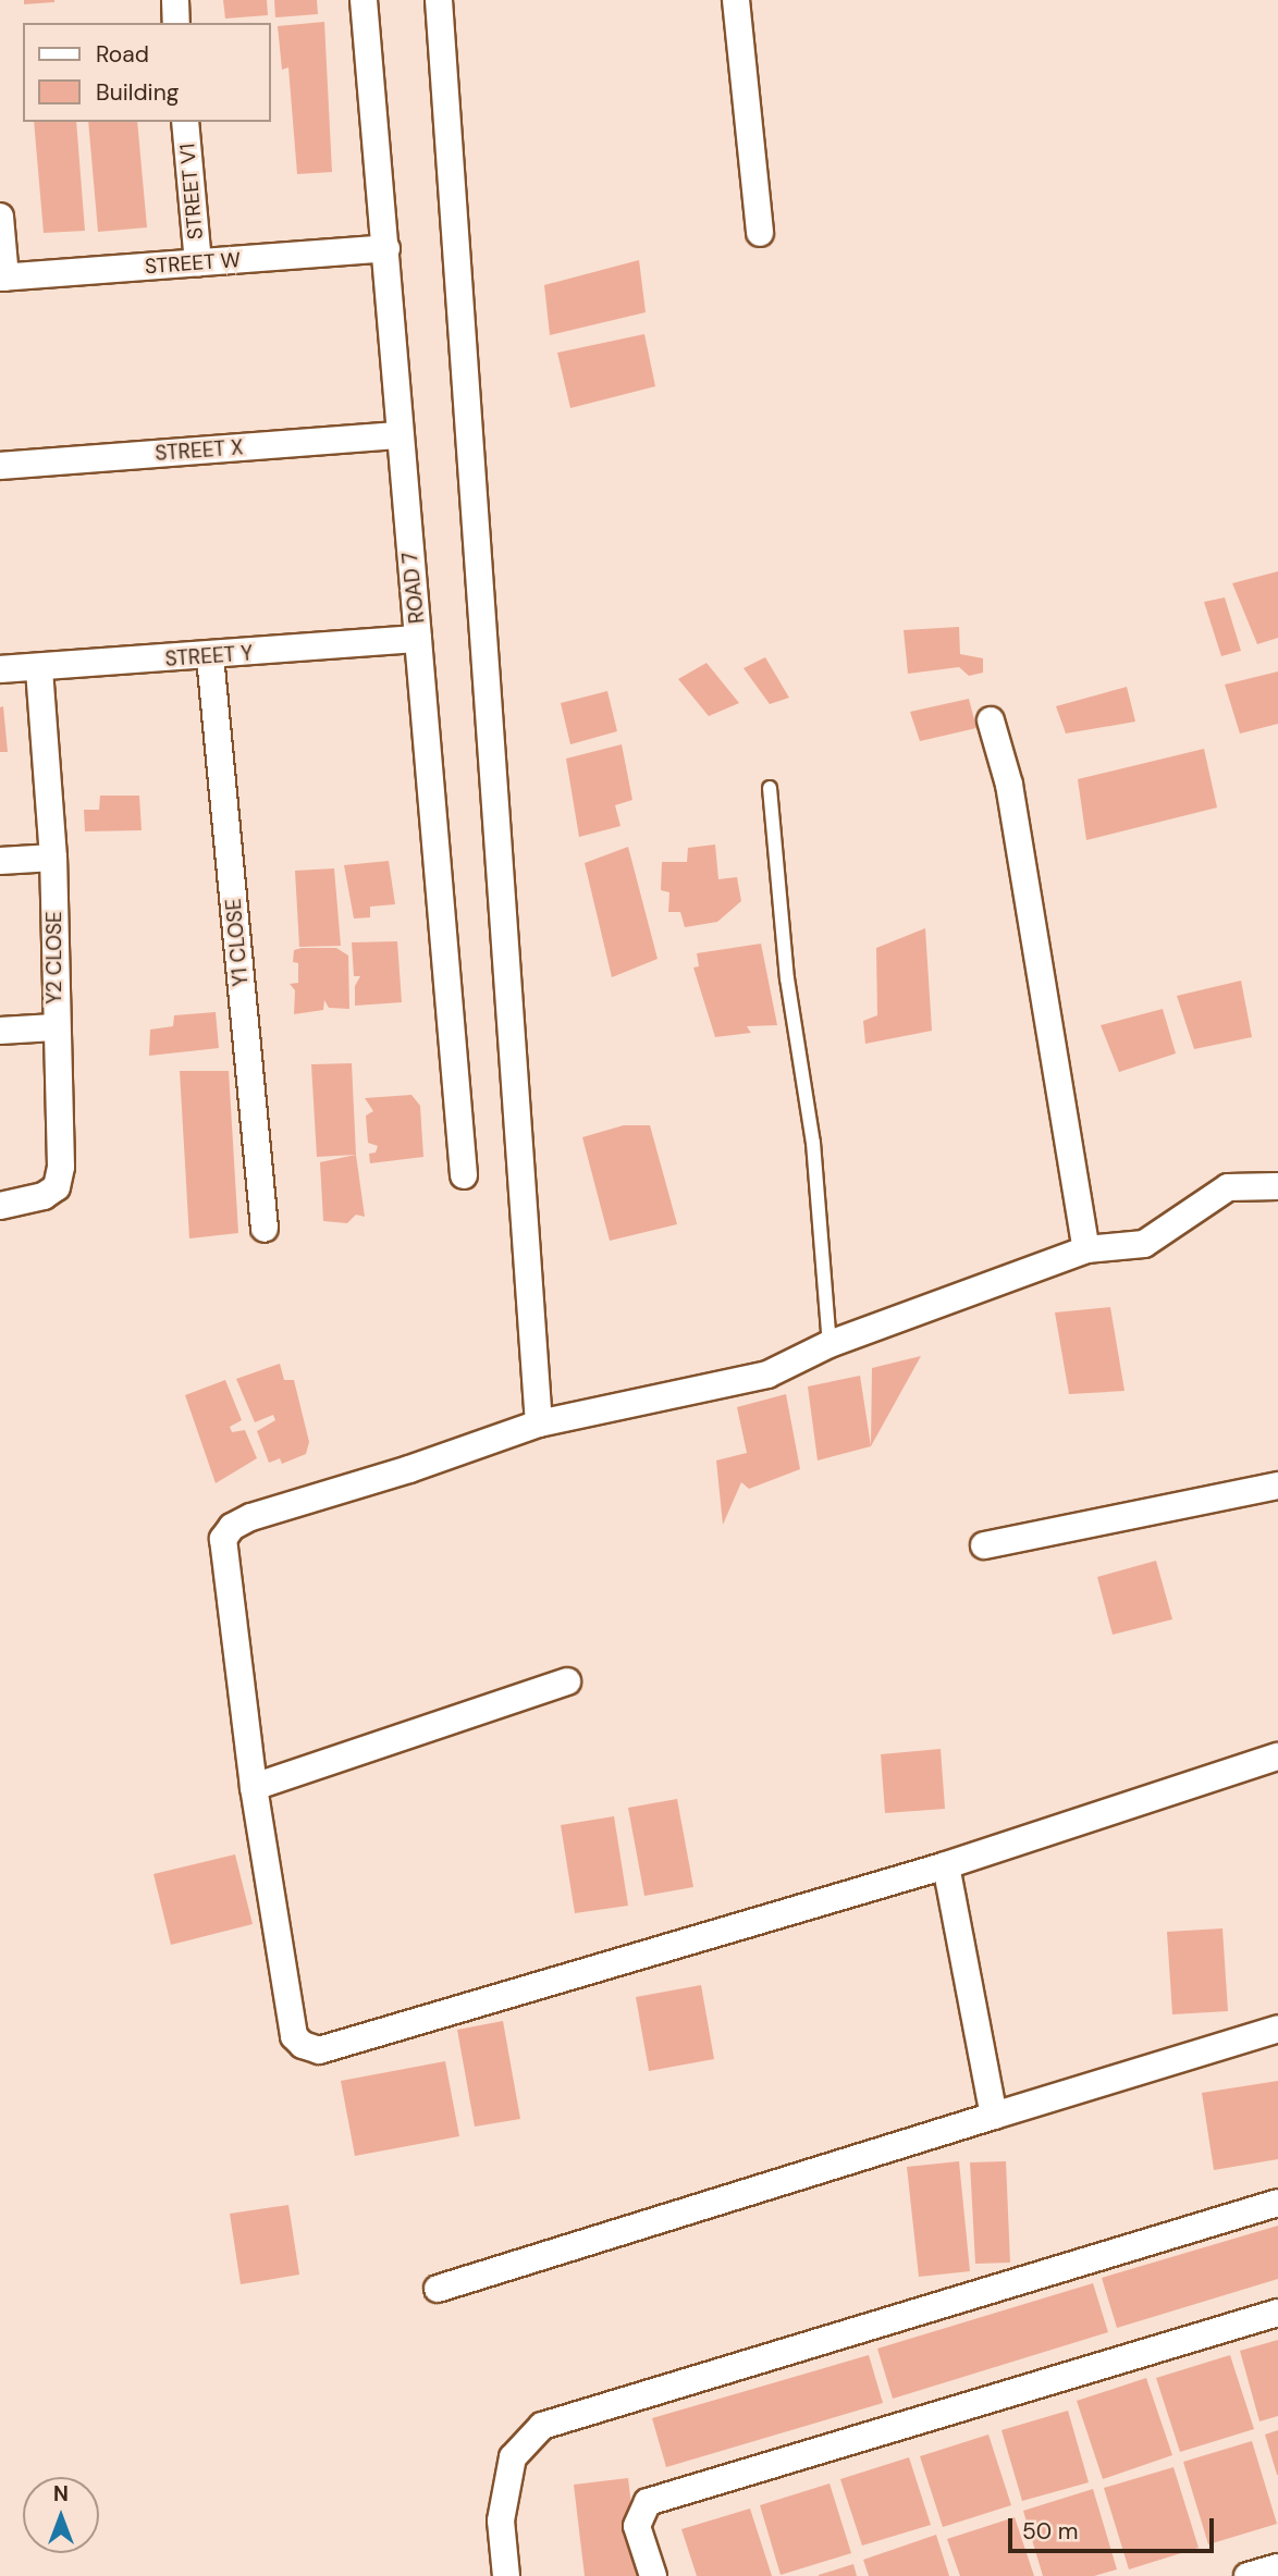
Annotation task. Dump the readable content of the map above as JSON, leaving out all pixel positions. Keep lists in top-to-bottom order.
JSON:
{
  "streets": {
    "street": [
      "STREET V1",
      "STREET W",
      "STREET X",
      "ROAD 7",
      "STREET Y",
      "Y1 CLOSE",
      "Y2 CLOSE"
    ]
  },
  "crossings": [
    ["STREET V1", "STREET W"],
    ["STREET W", "ROAD 7"],
    ["STREET X", "ROAD 7"],
    ["ROAD 7", "STREET Y"],
    ["STREET Y", "Y1 CLOSE"],
    ["STREET Y", "Y2 CLOSE"]
  ],
  "legend": ["Road", "Building"],
  "scale_bar": "50 m",
  "north": "top"
}
